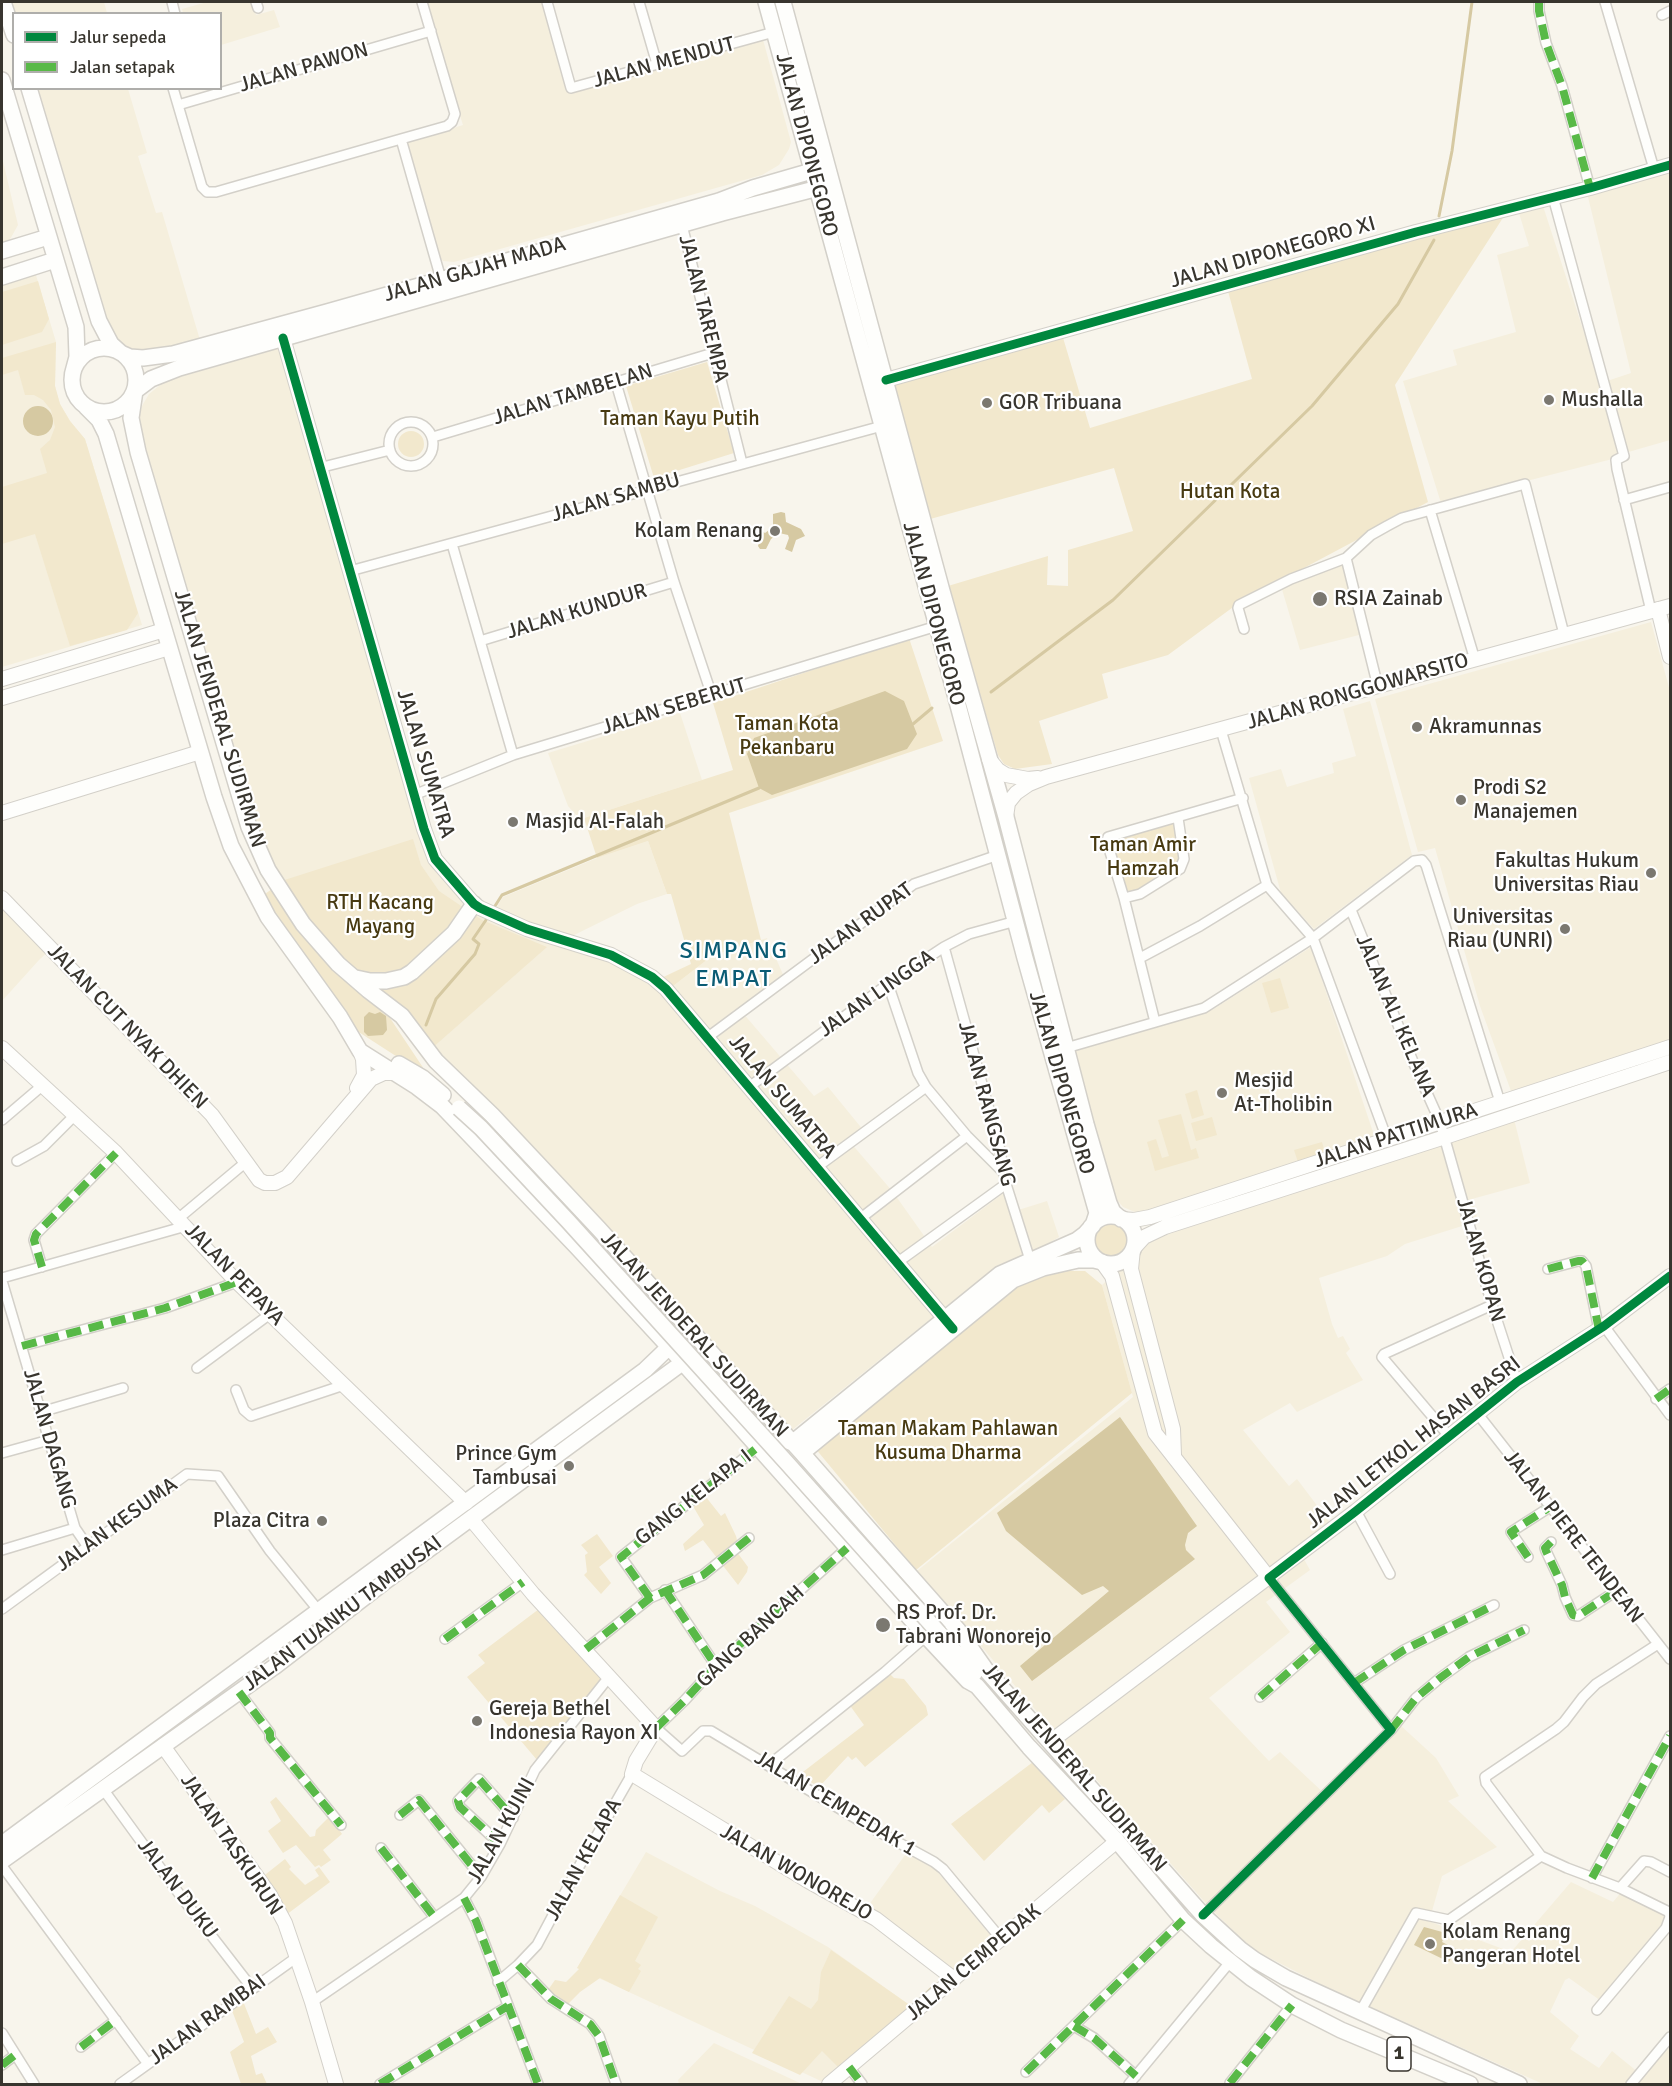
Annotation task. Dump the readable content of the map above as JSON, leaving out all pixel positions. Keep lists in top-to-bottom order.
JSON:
{
  "streets": {
    "main road": [
      "JALAN DIPONEGORO",
      "JALAN GAJAH MADA",
      "JALAN JENDERAL SUDIRMAN",
      "JALAN TUANKU TAMBUSAI",
      "1"
    ],
    "street": [
      "JALAN MENDUT",
      "JALAN PAWON",
      "JALAN DIPONEGORO XI",
      "JALAN TAREMPA",
      "JALAN TAMBELAN",
      "JALAN SAMBU",
      "JALAN KUNDUR",
      "JALAN RONGGOWARSITO",
      "JALAN SEBERUT",
      "JALAN SUMATRA",
      "JALAN RUPAT",
      "JALAN LINGGA",
      "JALAN ALI KELANA",
      "JALAN CUT NYAK DHIEN",
      "JALAN RANGSANG",
      "JALAN PATTIMURA",
      "JALAN KOPAN",
      "JALAN PEPAYA",
      "JALAN DAGANG",
      "JALAN LETKOL HASAN BASRI",
      "GANG KELAPA I",
      "JALAN KESUMA",
      "JALAN PIERE TENDEAN",
      "GANG BANCAH",
      "JALAN CEMPEDAK 1",
      "JALAN KUINI",
      "JALAN TASKURUN",
      "JALAN KELAPA",
      "JALAN WONOREJO",
      "JALAN DUKU",
      "JALAN CEMPEDAK",
      "JALAN RAMBAI"
    ]
  },
  "crossings": [
    ["JALAN MENDUT", "JALAN DIPONEGORO"],
    ["JALAN DIPONEGORO", "JALAN DIPONEGORO XI"],
    ["JALAN DIPONEGORO", "JALAN GAJAH MADA"],
    ["JALAN DIPONEGORO", "JALAN SAMBU"],
    ["JALAN DIPONEGORO", "JALAN RONGGOWARSITO"],
    ["JALAN DIPONEGORO", "JALAN SEBERUT"],
    ["JALAN DIPONEGORO", "JALAN RUPAT"],
    ["JALAN DIPONEGORO", "JALAN LINGGA"],
    ["JALAN DIPONEGORO", "JALAN PATTIMURA"],
    ["JALAN GAJAH MADA", "JALAN TAREMPA"],
    ["JALAN GAJAH MADA", "JALAN JENDERAL SUDIRMAN"],
    ["JALAN GAJAH MADA", "JALAN SUMATRA"],
    ["JALAN TAREMPA", "JALAN TAMBELAN"],
    ["JALAN TAREMPA", "JALAN SAMBU"],
    ["JALAN SAMBU", "JALAN SUMATRA"],
    ["JALAN SEBERUT", "JALAN SUMATRA"],
    ["JALAN JENDERAL SUDIRMAN", "JALAN LETKOL HASAN BASRI"],
    ["JALAN JENDERAL SUDIRMAN", "GANG KELAPA I"],
    ["JALAN JENDERAL SUDIRMAN", "JALAN TUANKU TAMBUSAI"],
    ["JALAN JENDERAL SUDIRMAN", "GANG BANCAH"],
    ["JALAN JENDERAL SUDIRMAN", "JALAN CEMPEDAK"],
    ["JALAN SUMATRA", "JALAN RUPAT"],
    ["JALAN SUMATRA", "JALAN LINGGA"],
    ["JALAN LINGGA", "JALAN RANGSANG"],
    ["JALAN ALI KELANA", "JALAN PATTIMURA"],
    ["JALAN ALI KELANA", "JALAN KOPAN"],
    ["JALAN PATTIMURA", "JALAN KOPAN"],
    ["JALAN KOPAN", "JALAN LETKOL HASAN BASRI"],
    ["JALAN PEPAYA", "JALAN DAGANG"],
    ["JALAN PEPAYA", "JALAN TUANKU TAMBUSAI"],
    ["JALAN LETKOL HASAN BASRI", "JALAN PIERE TENDEAN"],
    ["JALAN KESUMA", "JALAN TUANKU TAMBUSAI"],
    ["JALAN TUANKU TAMBUSAI", "JALAN TASKURUN"],
    ["JALAN TUANKU TAMBUSAI", "JALAN DUKU"],
    ["GANG BANCAH", "JALAN CEMPEDAK 1"],
    ["GANG BANCAH", "JALAN KELAPA"],
    ["JALAN CEMPEDAK 1", "JALAN KELAPA"],
    ["JALAN CEMPEDAK 1", "JALAN CEMPEDAK"],
    ["JALAN KUINI", "JALAN TASKURUN"],
    ["JALAN TASKURUN", "JALAN RAMBAI"],
    ["JALAN KELAPA", "JALAN WONOREJO"],
    ["JALAN WONOREJO", "JALAN CEMPEDAK"],
    ["JALAN DUKU", "JALAN RAMBAI"]
  ],
  "districts": ["SIMPANG EMPAT"],
  "parks": [
    "Taman Kayu Putih",
    "Hutan Kota",
    "Taman Kota Pekanbaru",
    "Taman Amir Hamzah",
    "RTH Kacang Mayang",
    "Taman Makam Pahlawan Kusuma Dharma"
  ],
  "places": [
    "Mushalla",
    "GOR Tribuana",
    "Kolam Renang",
    "RSIA Zainab",
    "Akramunnas",
    "Prodi S2 Manajemen",
    "Masjid Al-Falah",
    "Fakultas Hukum Universitas Riau",
    "Universitas Riau (UNRI)",
    "Mesjid At-Tholibin",
    "Prince Gym Tambusai",
    "Plaza Citra",
    "RS Prof. Dr. Tabrani Wonorejo",
    "Gereja Bethel Indonesia Rayon XI",
    "Kolam Renang Pangeran Hotel"
  ],
  "legend": ["Jalur sepeda", "Jalan setapak"]
}
